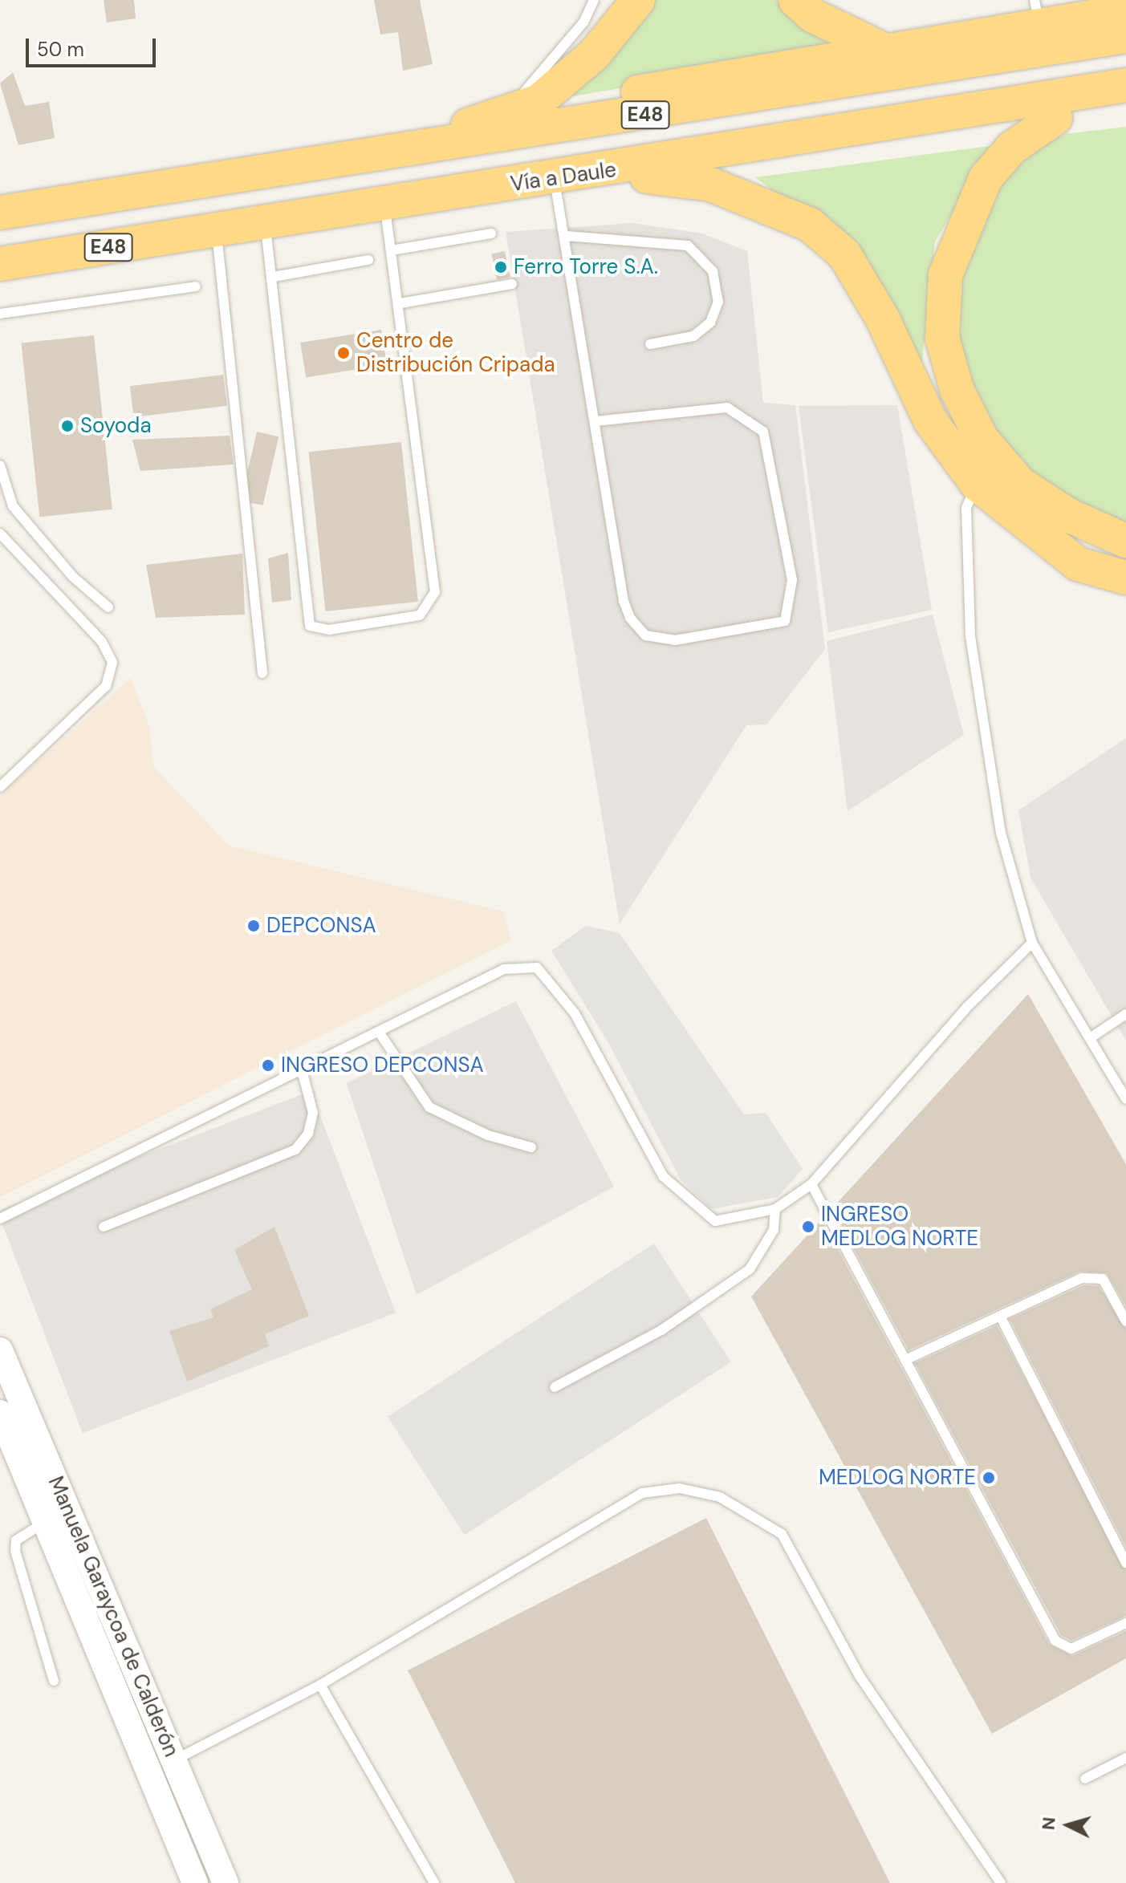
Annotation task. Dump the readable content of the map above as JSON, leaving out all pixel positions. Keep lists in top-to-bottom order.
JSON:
{
  "streets": {
    "highway": ["E48", "Vía a Daule"],
    "street": ["Manuela Garaycoa de Calderón"]
  },
  "places": [
    "Ferro Torre S.A.",
    "Centro de Distribución Cripada",
    "Soyoda",
    "DEPCONSA",
    "INGRESO DEPCONSA",
    "INGRESO MEDLOG NORTE",
    "MEDLOG NORTE"
  ],
  "scale_bar": "50 m",
  "north": "left"
}
